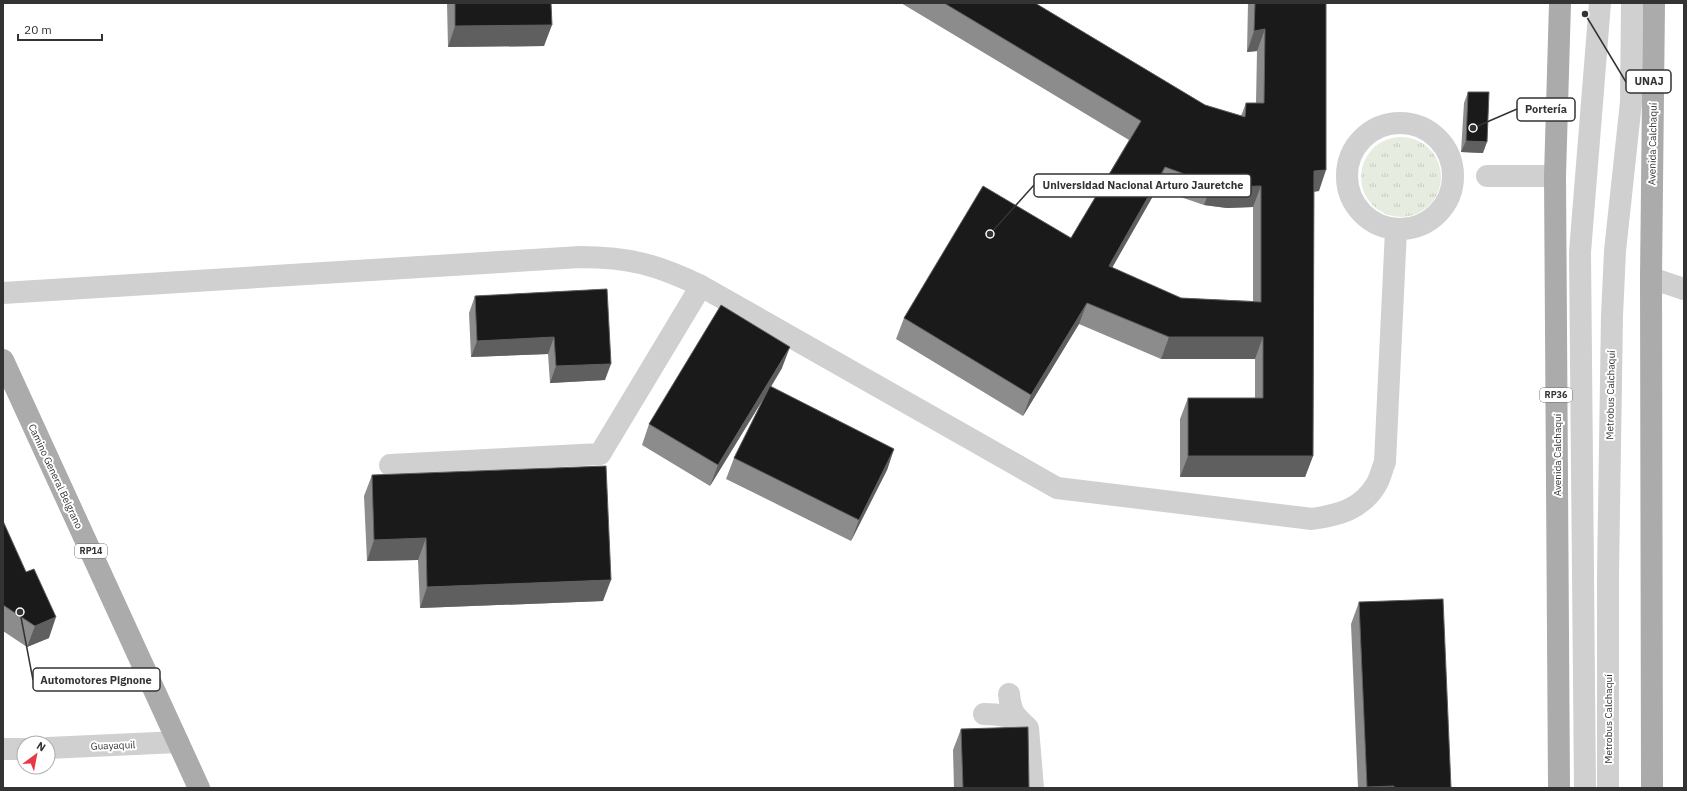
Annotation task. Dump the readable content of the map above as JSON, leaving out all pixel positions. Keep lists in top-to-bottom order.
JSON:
{
  "streets": {
    "main road": [
      "Avenida Calchaquí",
      "RP36",
      "Camino General Belgrano",
      "RP14"
    ],
    "street": ["Metrobus Calchaquí", "Guayaquil"]
  },
  "crossings": [
    ["Camino General Belgrano", "Guayaquil"]
  ],
  "places": [
    "UNAJ",
    "Portería",
    "Universidad Nacional Arturo Jauretche",
    "Automotores Pignone"
  ],
  "scale_bar": "20 m",
  "north": "top right"
}
